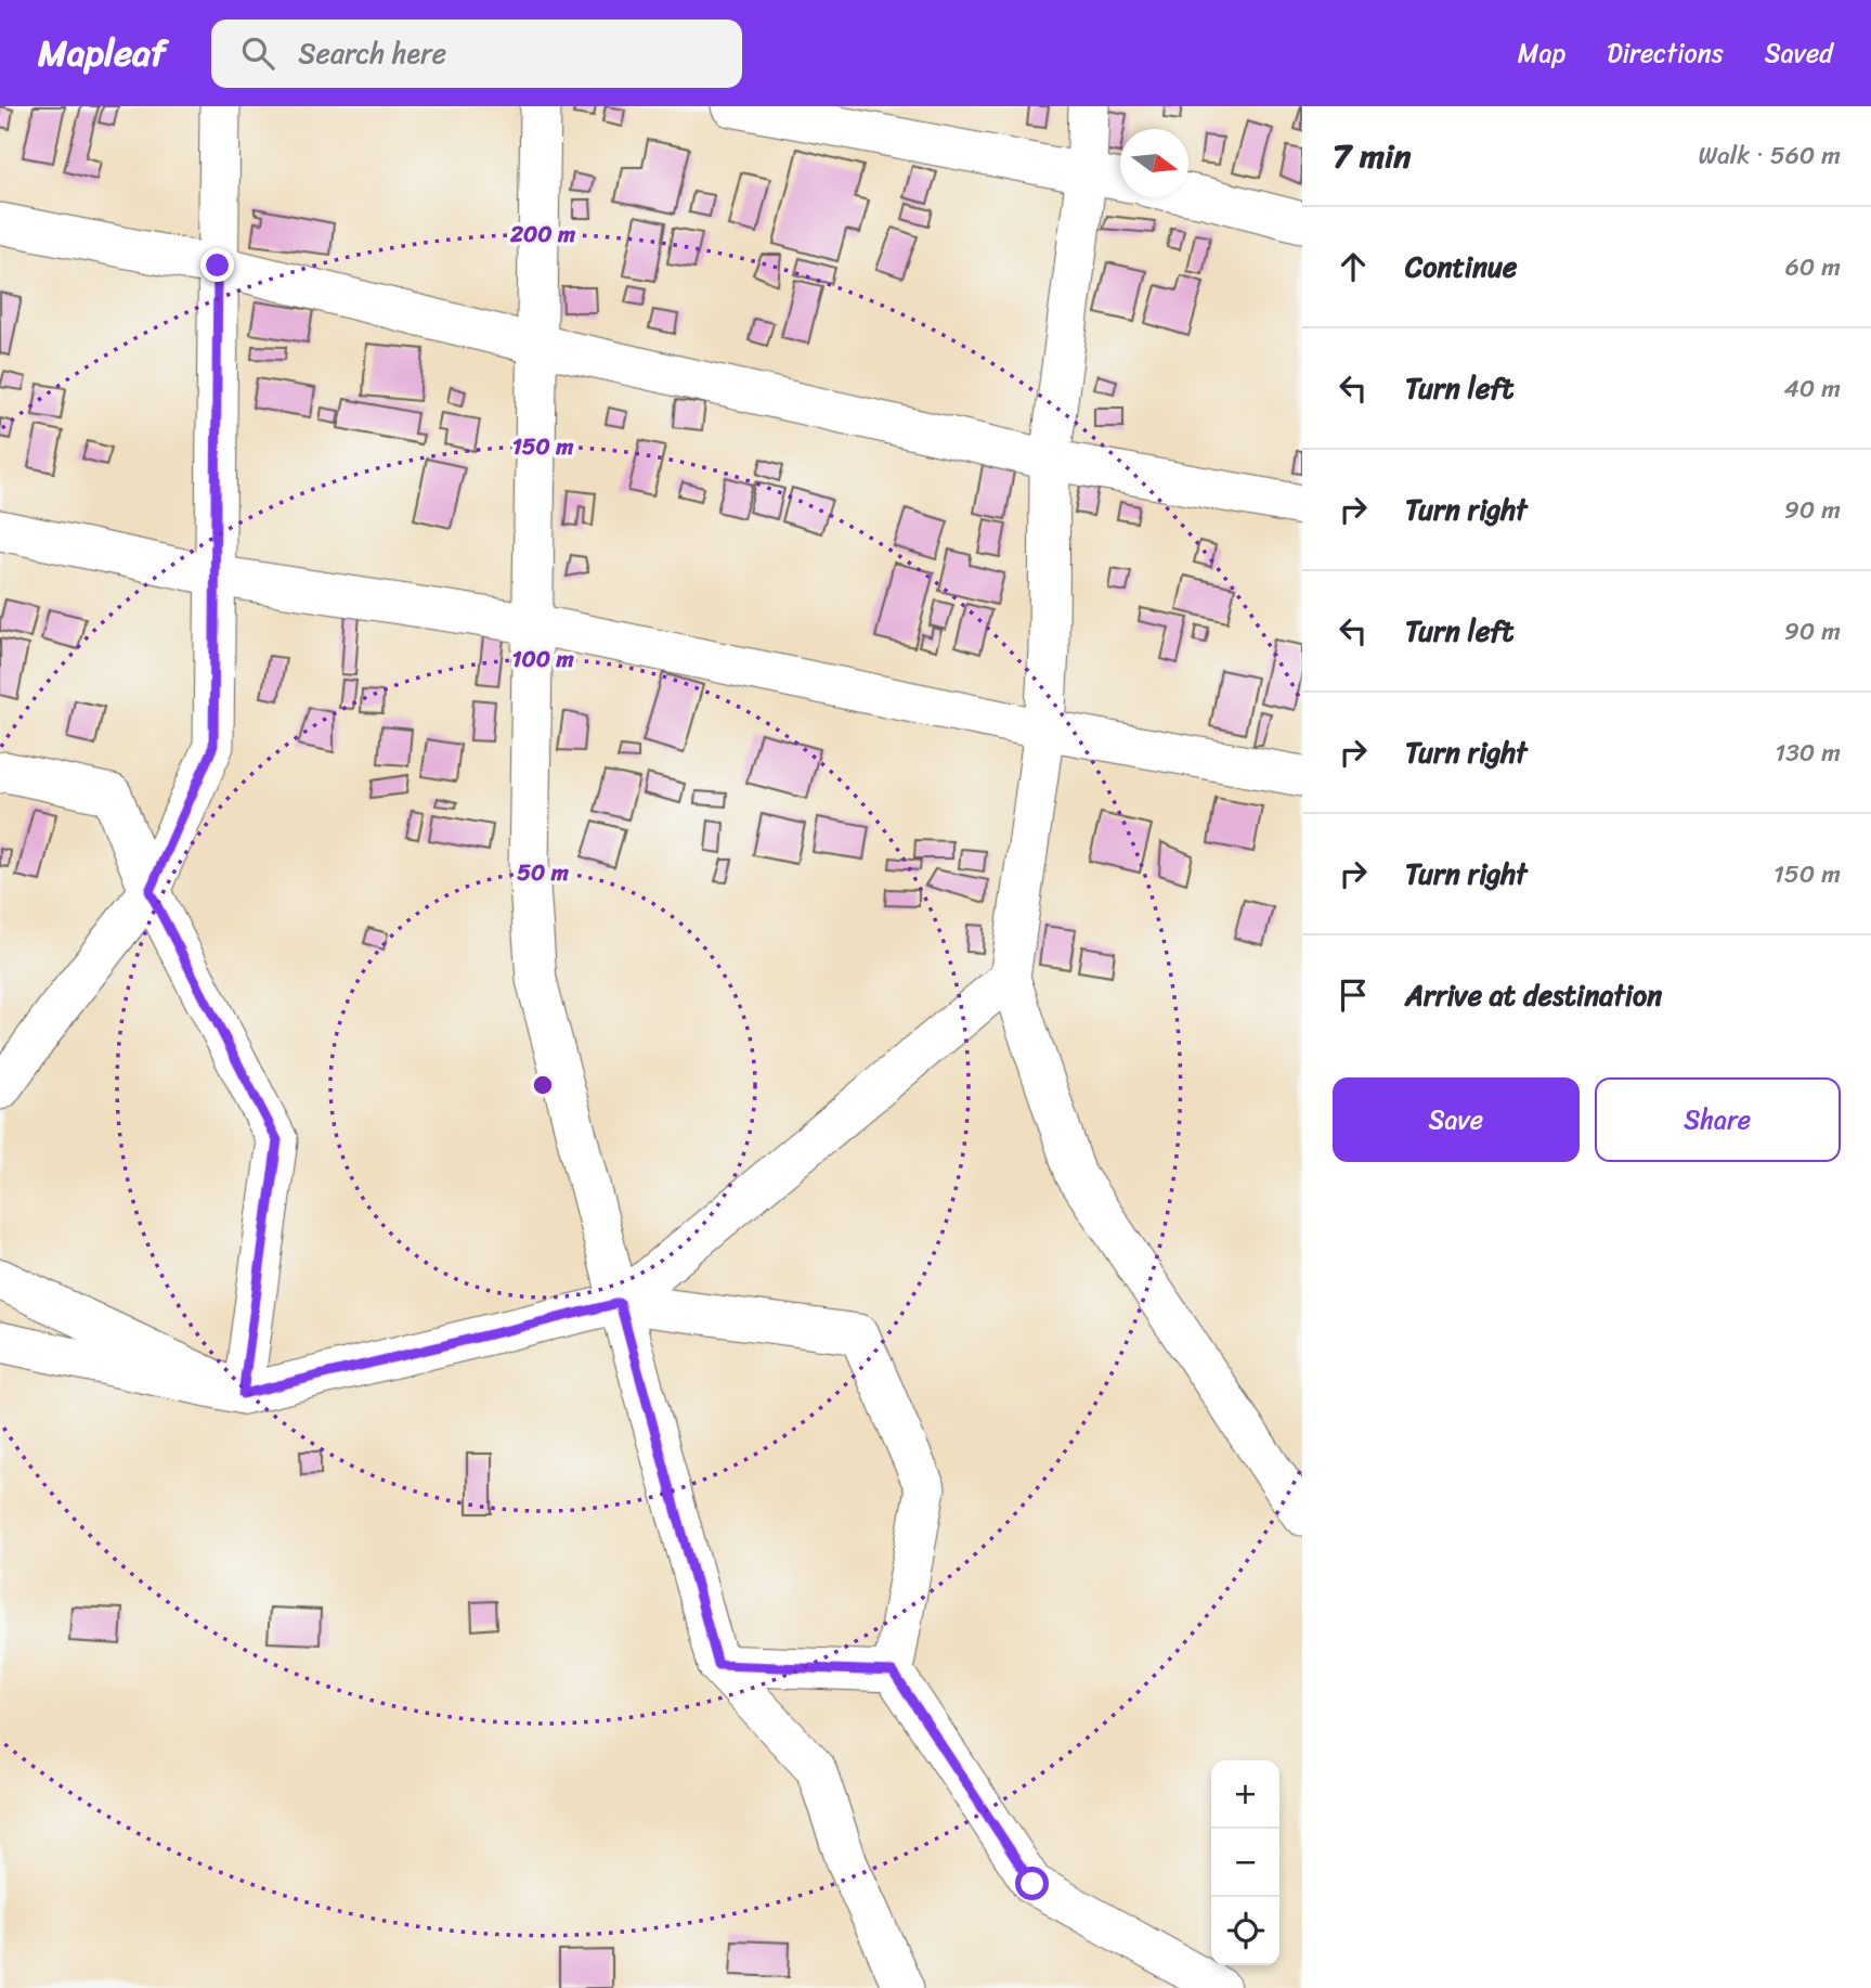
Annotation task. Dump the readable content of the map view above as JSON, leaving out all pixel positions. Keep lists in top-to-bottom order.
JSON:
{
  "north": "right",
  "page": {
    "header": "Mapleaf",
    "search": "Search here",
    "nav": ["Map", "Directions", "Saved"],
    "heading": ["7 min", "Walk · 560 m"],
    "list": [
      ["Continue", "60 m"],
      ["Turn left", "40 m"],
      ["Turn right", "90 m"],
      ["Turn left", "90 m"],
      ["Turn right", "130 m"],
      ["Turn right", "150 m"],
      "Arrive at destination"
    ],
    "buttons": ["Save", "Share"],
    "map_buttons": ["+", "−"]
  },
  "rings": [
    "200 m",
    "150 m",
    "100 m",
    "50 m"
  ]
}
